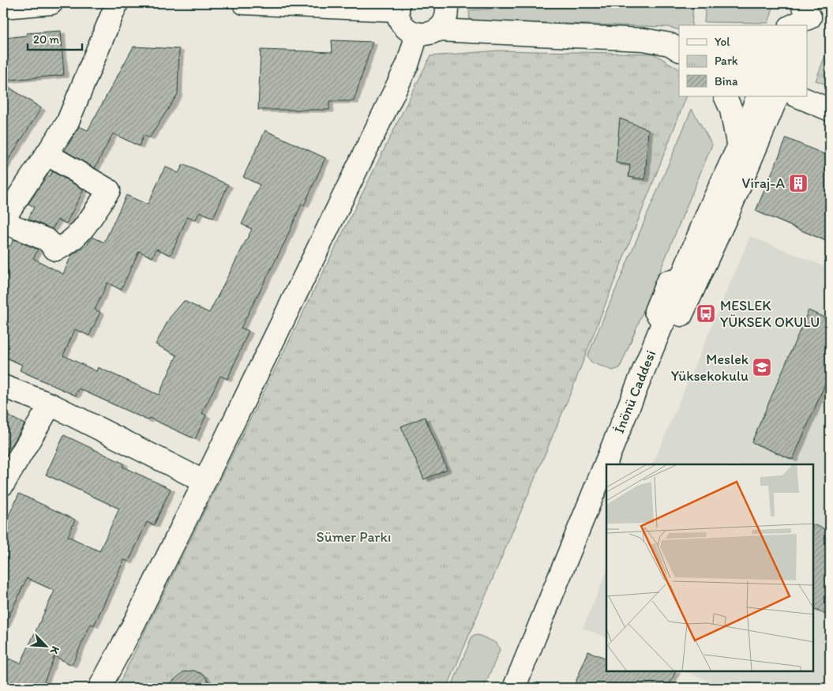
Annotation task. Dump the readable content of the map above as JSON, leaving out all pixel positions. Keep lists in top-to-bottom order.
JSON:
{
  "streets": {
    "main road": ["İnönü Caddesi"]
  },
  "parks": ["Sümer Parkı"],
  "places": {
    "building": ["Viraj-A"],
    "bus stop": ["MESLEK YÜKSEK OKULU"],
    "school or university": ["Meslek Yüksekokulu"]
  },
  "legend": ["Yol", "Park", "Bina"],
  "scale_bar": "20 m",
  "north": "bottom right"
}
